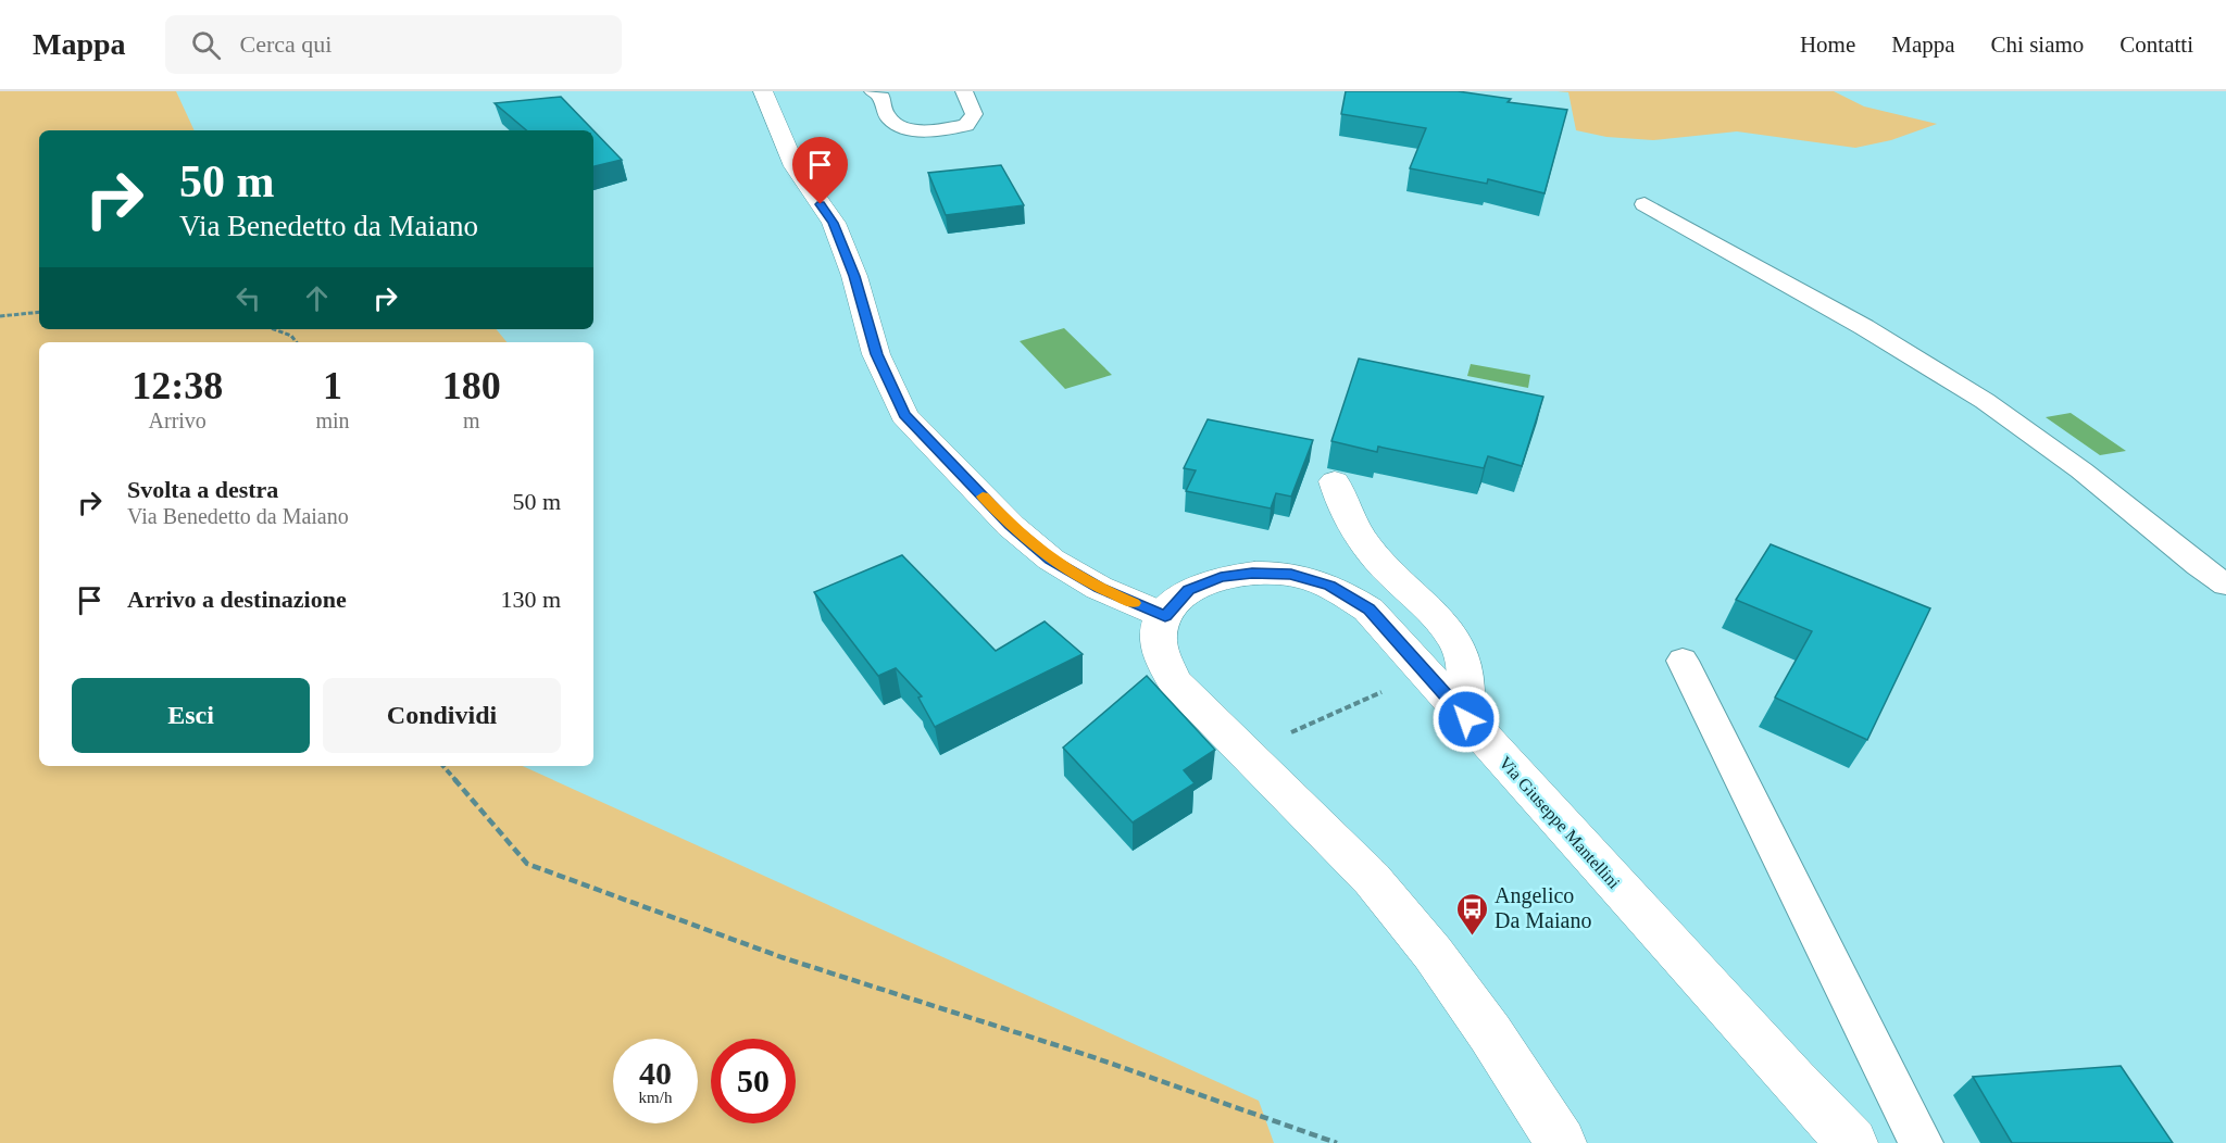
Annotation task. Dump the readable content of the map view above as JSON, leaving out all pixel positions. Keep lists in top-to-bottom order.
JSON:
{
  "streets": {
    "street": ["Via Giuseppe Mantellini"]
  },
  "places": {
    "bus stop": ["Angelico Da Maiano"]
  },
  "page": {
    "header": "Mappa",
    "search": "Cerca qui",
    "nav": [
      "Home",
      "Mappa",
      "Chi siamo",
      "Contatti"
    ],
    "turn": ["50 m", "Via Benedetto da Maiano"],
    "eta": [
      "12:38",
      "Arrivo",
      "1",
      "min",
      "180",
      "m"
    ],
    "list": [
      {
        "name": "Svolta a destra",
        "note": "Via Benedetto da Maiano",
        "value": "50 m"
      },
      {
        "name": "Arrivo a destinazione",
        "value": "130 m"
      }
    ],
    "buttons": ["Esci", "Condividi"],
    "speed": "40 km/h",
    "limit": "50"
  }
}
